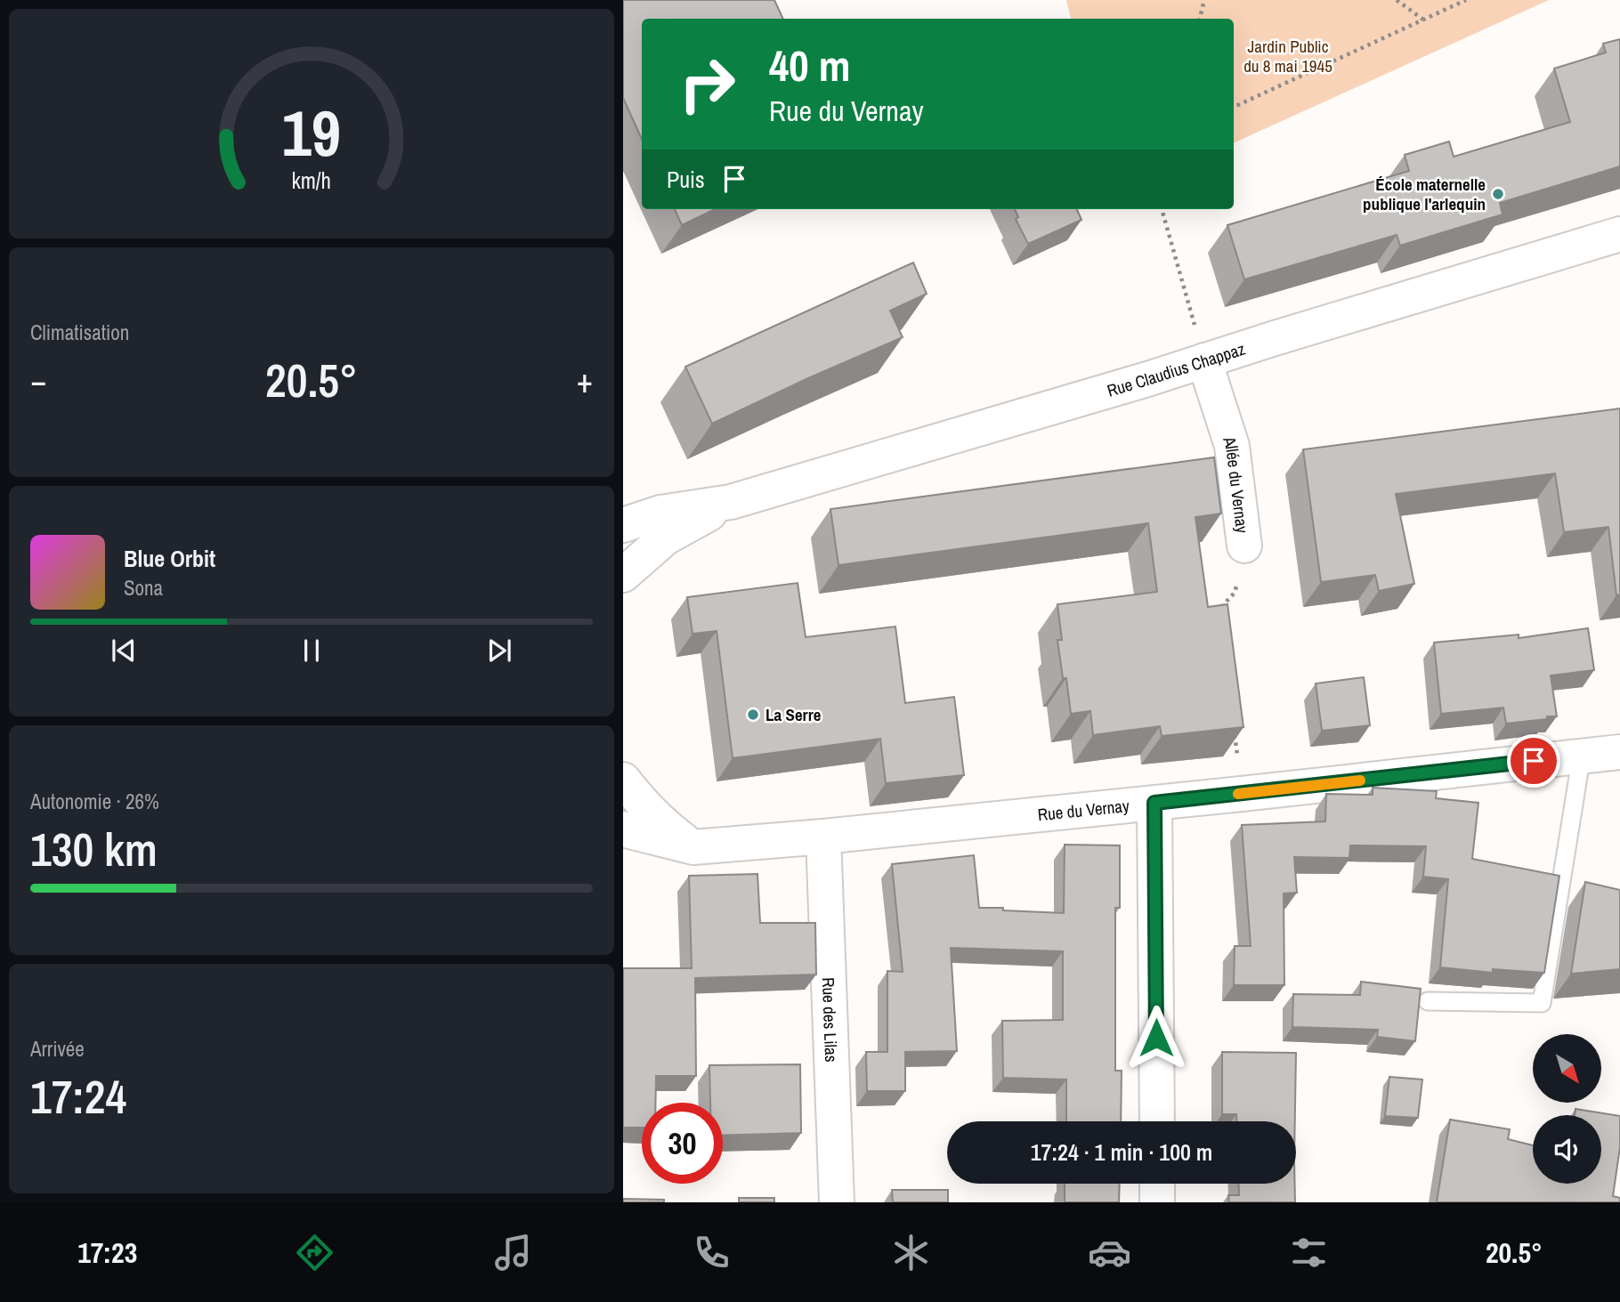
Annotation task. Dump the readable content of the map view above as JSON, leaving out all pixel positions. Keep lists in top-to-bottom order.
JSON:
{
  "streets": {
    "street": [
      "Rue Claudius Chappaz",
      "Allée du Vernay",
      "Rue du Vernay",
      "Rue des Lilas"
    ]
  },
  "crossings": [
    ["Rue Claudius Chappaz", "Allée du Vernay"],
    ["Rue du Vernay", "Rue des Lilas"]
  ],
  "parks": ["Jardin Public du 8 mai 1945"],
  "places": ["École maternelle publique l'arlequin", "La Serre"],
  "north": "bottom right",
  "page": {
    "turn": ["40 m", "Rue du Vernay"],
    "then": "Puis",
    "tile": [
      "Climatisation",
      ["Autonomie · 26%", "130 km"],
      ["Arrivée", "17:24"]
    ],
    "heat": ["−", "20.5°", "+"],
    "song": ["Blue Orbit", "Sona"],
    "limit": "30",
    "trip": "17:24 · 1 min · 100 m",
    "tabs": ["17:23", "20.5°"],
    "gauge": ["19", "km/h"]
  }
}
